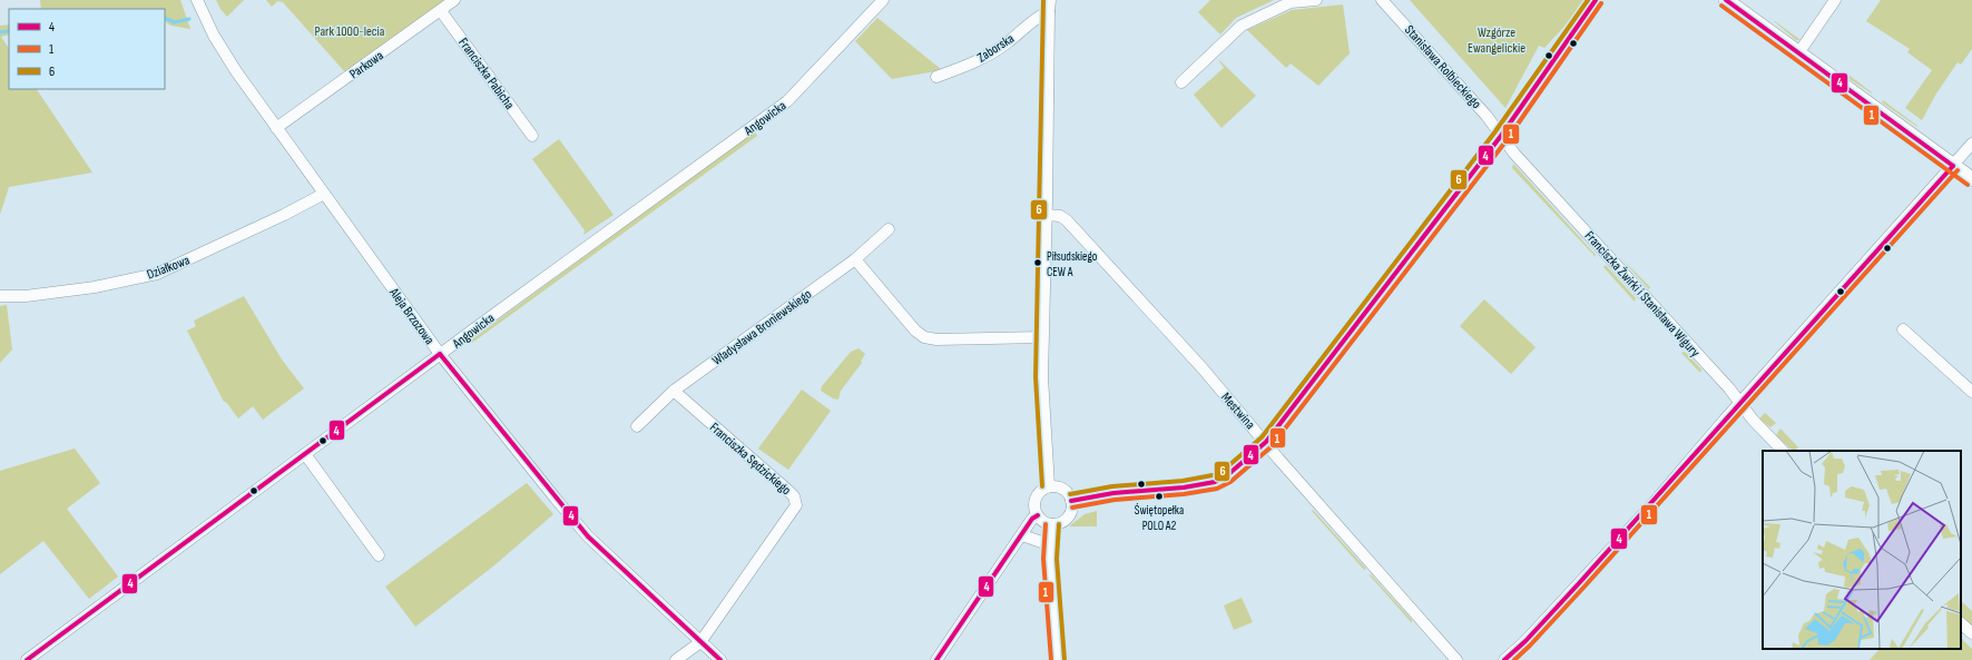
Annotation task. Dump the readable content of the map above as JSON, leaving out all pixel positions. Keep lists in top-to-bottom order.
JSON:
{
  "streets": {
    "street": [
      "Zaborska",
      "Parkowa",
      "Stanisława Rolbieckiego",
      "Franciszka Pabicha",
      "Angowicka",
      "Działkowa",
      "Franciszka Żwirki i Stanisława Wigury",
      "Aleja Brzozowa",
      "Władysława Broniewskiego",
      "Mestwina",
      "Franciszka Sędzickiego"
    ]
  },
  "crossings": [
    ["Parkowa", "Franciszka Pabicha"],
    ["Parkowa", "Aleja Brzozowa"],
    ["Stanisława Rolbieckiego", "Franciszka Żwirki i Stanisława Wigury"],
    ["Angowicka", "Aleja Brzozowa"],
    ["Działkowa", "Aleja Brzozowa"],
    ["Aleja Brzozowa", "Franciszka Sędzickiego"],
    ["Władysława Broniewskiego", "Franciszka Sędzickiego"]
  ],
  "parks": ["Park 1000-lecia", "Wzgórze Ewangelickie"],
  "places": ["Piłsudskiego CEW A", "Świętopełka POLO A2"],
  "lines": ["transit line 4", "transit line 6", "transit line 1"],
  "legend": ["4", "1", "6"]
}
